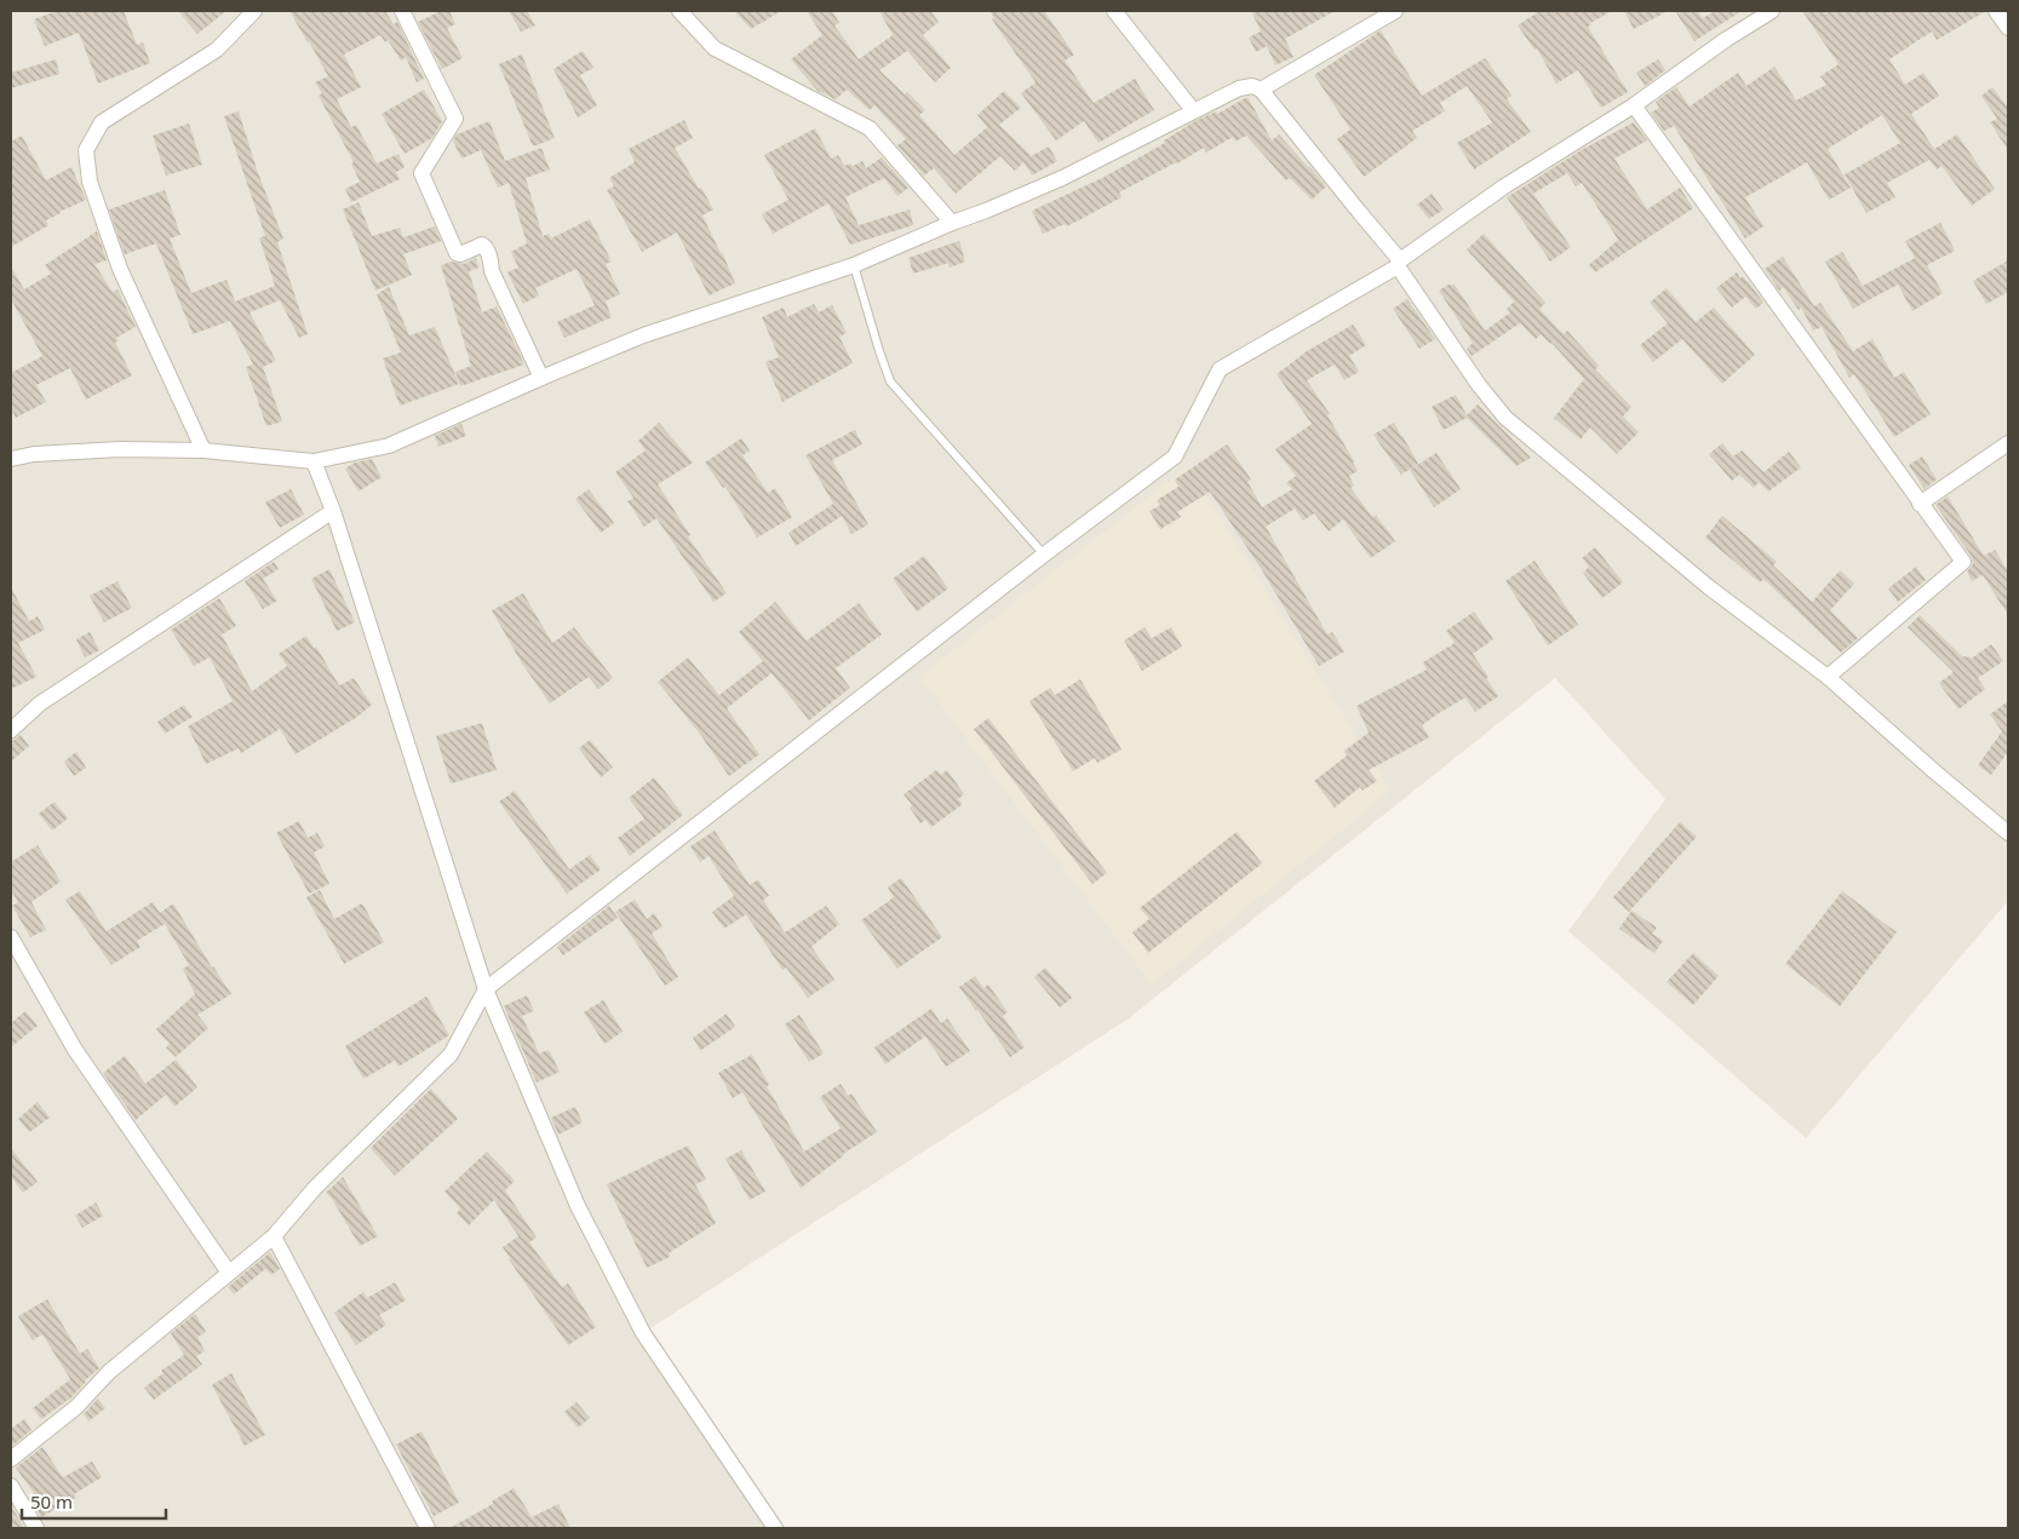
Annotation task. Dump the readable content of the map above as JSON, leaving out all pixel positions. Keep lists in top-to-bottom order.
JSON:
{
  "scale_bar": "50 m"
}
